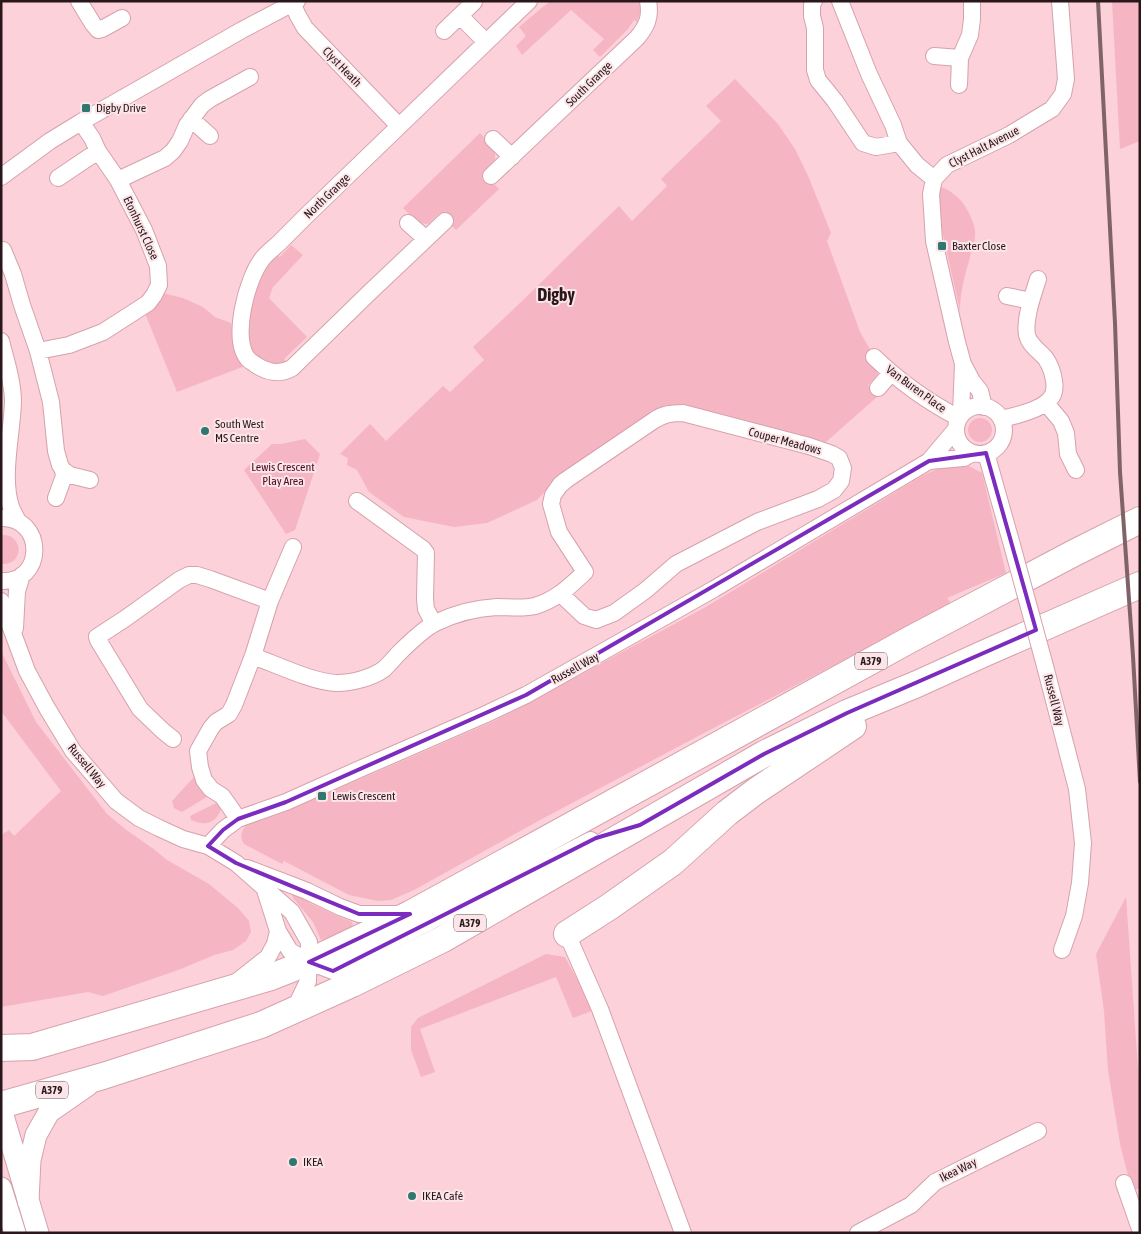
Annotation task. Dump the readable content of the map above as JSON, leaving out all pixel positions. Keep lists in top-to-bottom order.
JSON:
{
  "streets": {
    "main road": ["A379"],
    "street": [
      "Clyst Heath",
      "South Grange",
      "Clyst Halt Avenue",
      "North Grange",
      "Etonhurst Close",
      "Van Buren Place",
      "Couper Meadows",
      "Russell Way",
      "Ikea Way"
    ]
  },
  "crossings": [
    ["Clyst Heath", "North Grange"],
    ["Van Buren Place", "Russell Way"],
    ["A379", "Russell Way"]
  ],
  "districts": ["Digby"],
  "parks": ["Lewis Crescent Play Area"],
  "places": {
    "transit": ["Digby Drive", "Baxter Close", "Lewis Crescent"],
    "other": ["South West MS Centre", "IKEA", "IKEA Café"]
  }
}
